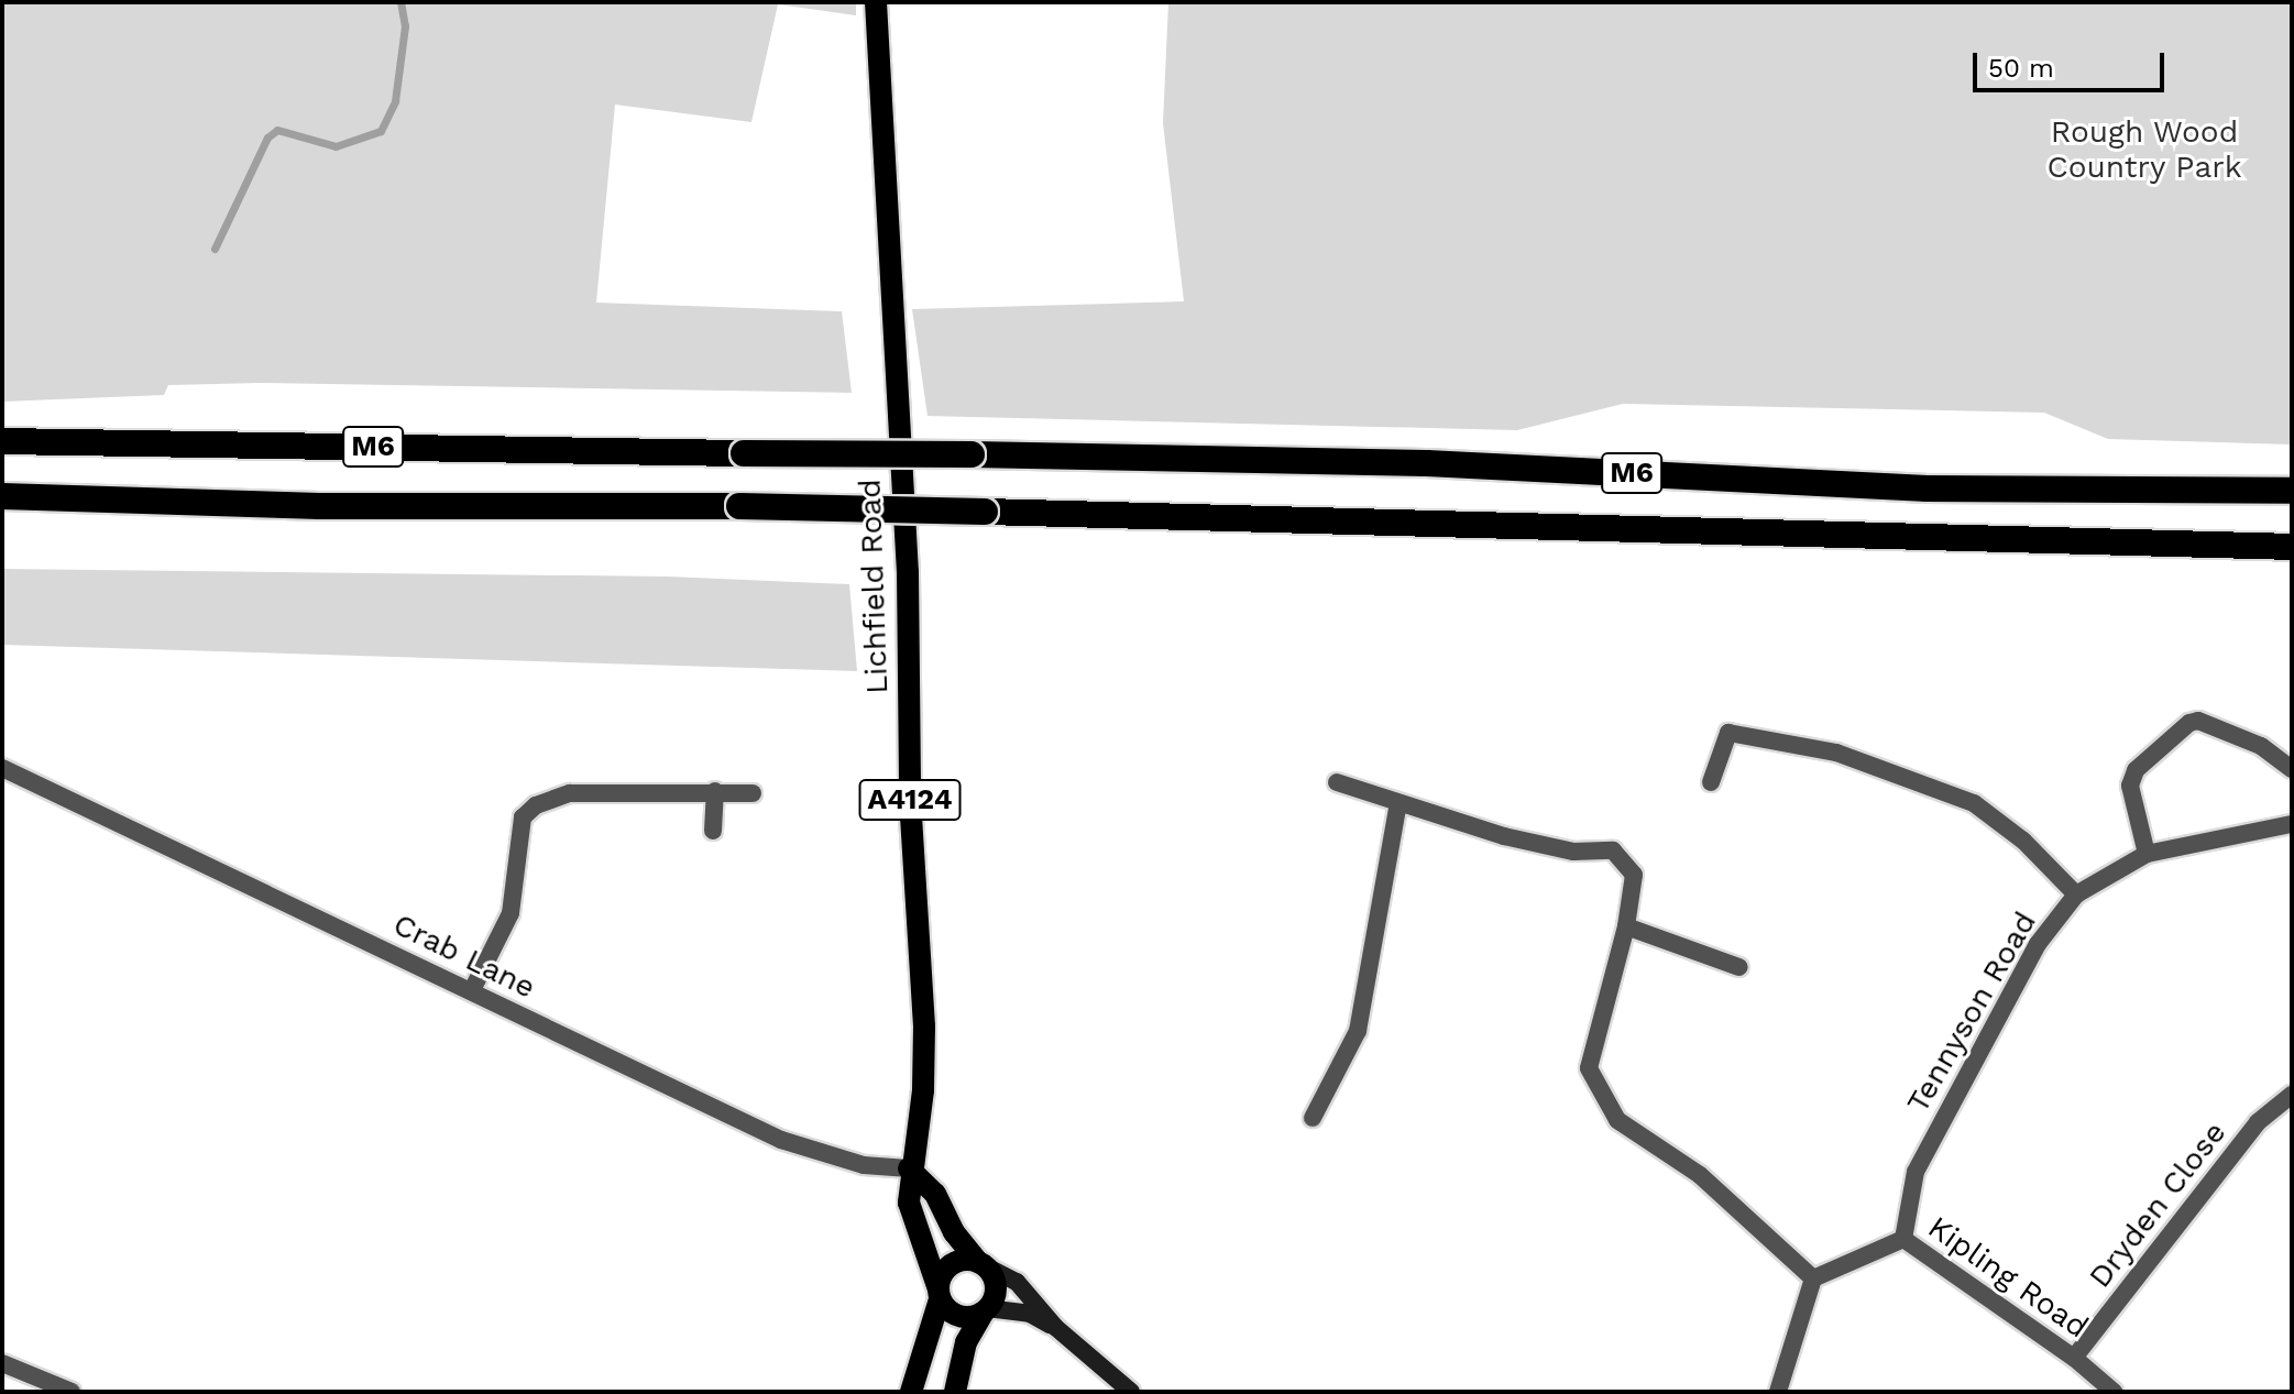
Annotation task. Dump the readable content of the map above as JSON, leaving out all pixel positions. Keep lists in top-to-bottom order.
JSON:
{
  "streets": {
    "highway": ["M6"],
    "main road": ["Lichfield Road", "A4124"],
    "street": [
      "Crab Lane",
      "Tennyson Road",
      "Dryden Close",
      "Kipling Road"
    ]
  },
  "crossings": [
    ["Lichfield Road", "Crab Lane"],
    ["Tennyson Road", "Kipling Road"],
    ["Dryden Close", "Kipling Road"]
  ],
  "parks": ["Rough Wood Country Park"],
  "scale_bar": "50 m"
}
